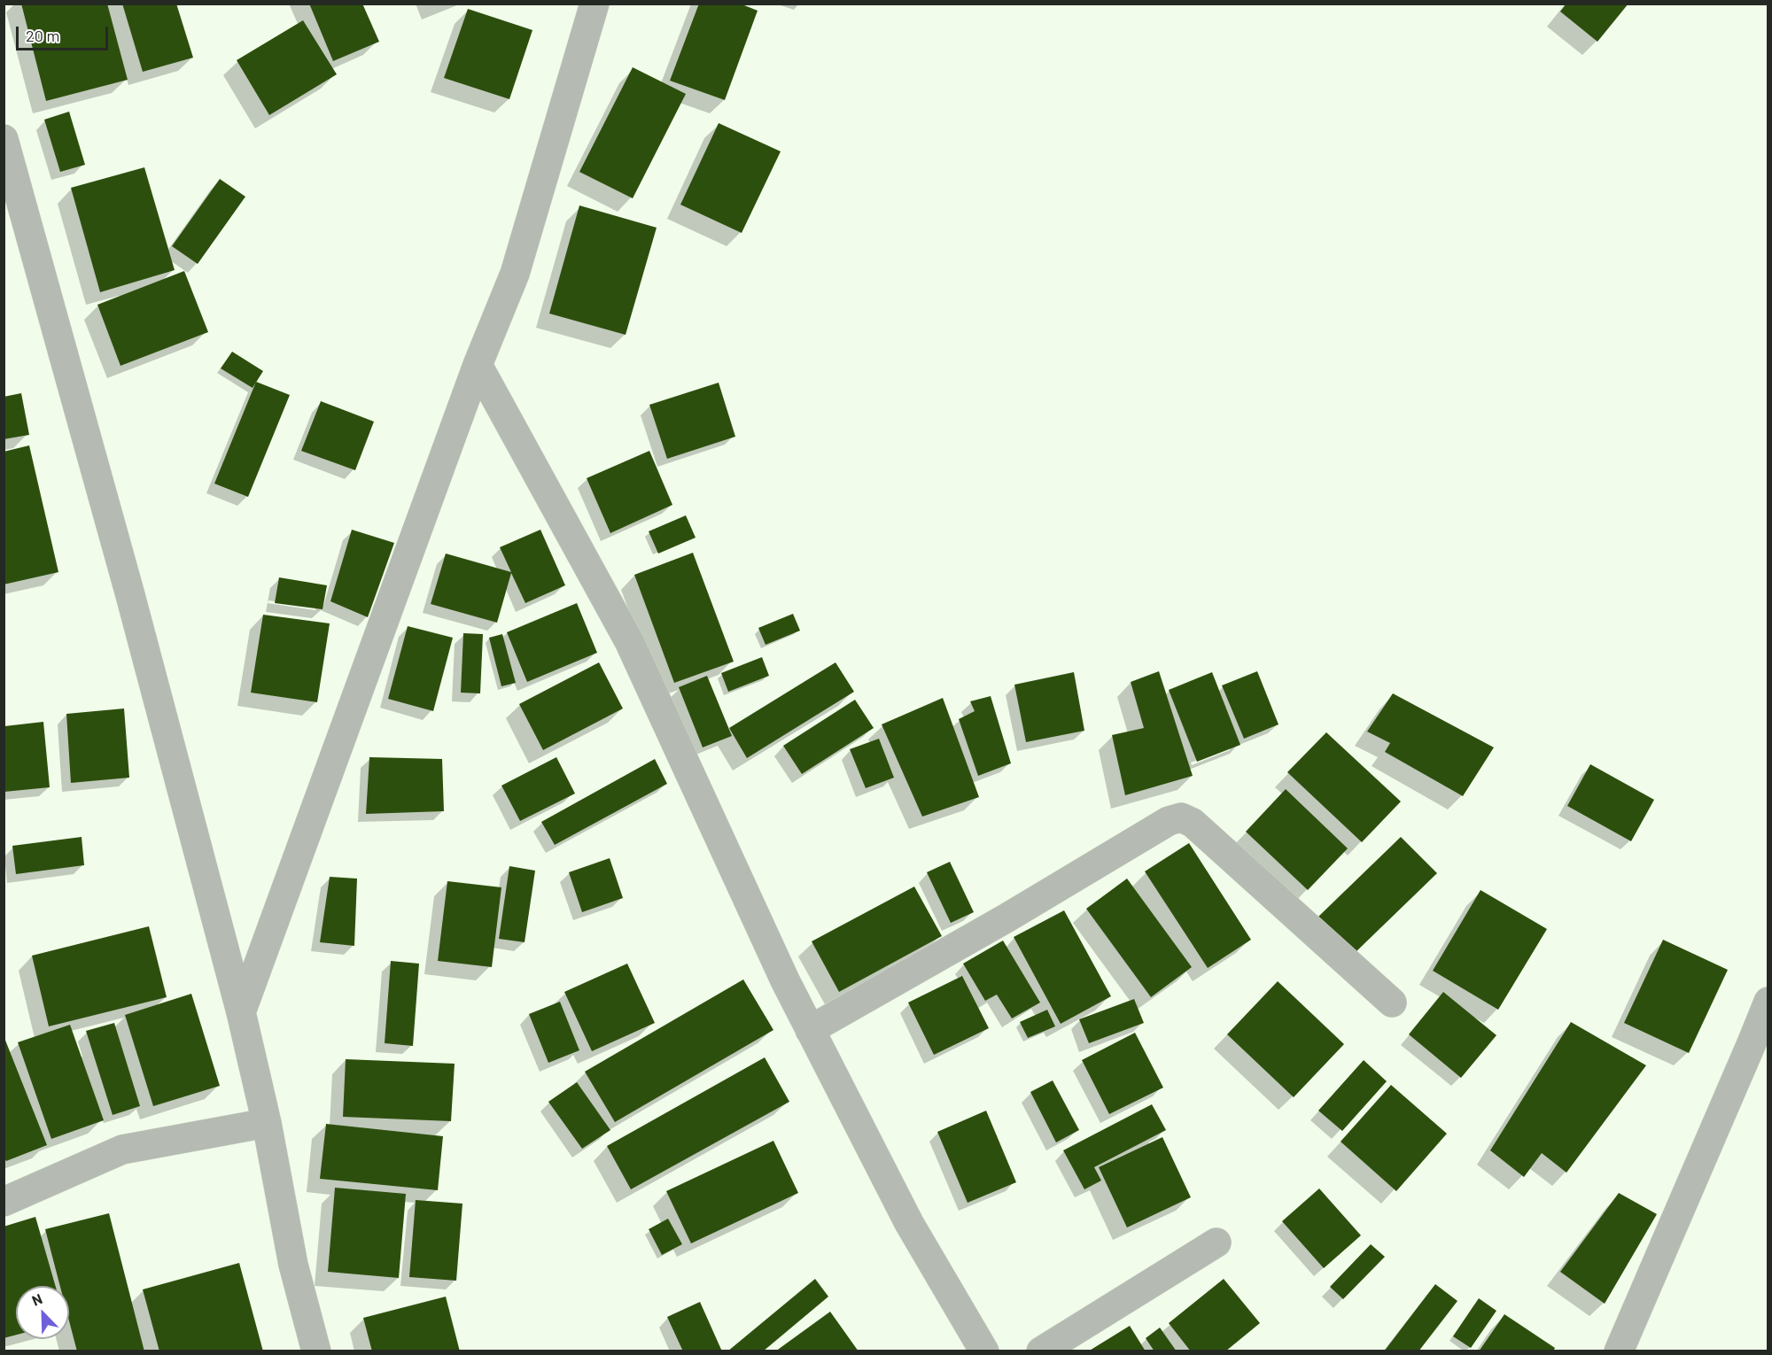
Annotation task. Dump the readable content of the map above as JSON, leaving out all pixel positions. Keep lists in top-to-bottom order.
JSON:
{
  "scale_bar": "20 m",
  "north": "top left"
}
